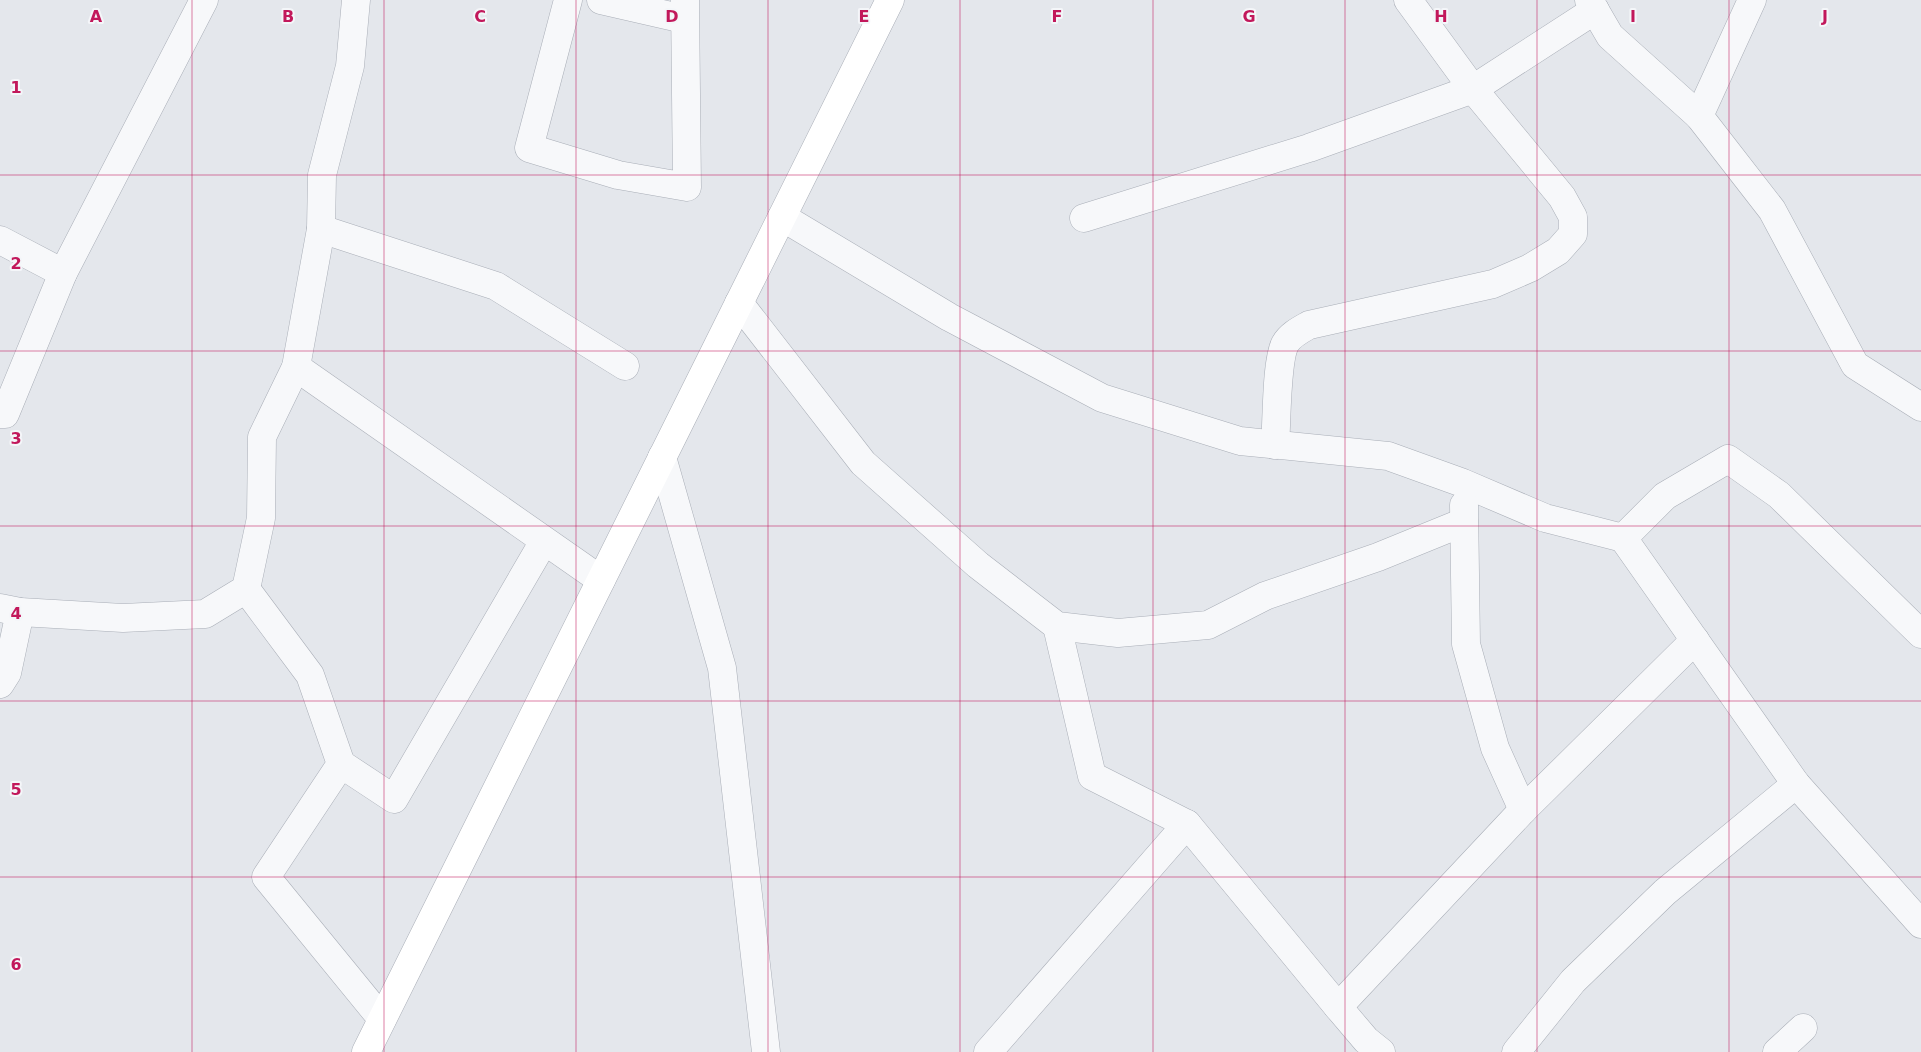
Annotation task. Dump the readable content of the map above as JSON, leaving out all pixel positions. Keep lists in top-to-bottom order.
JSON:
{
  "grid": {
    "columns": [
      "A",
      "B",
      "C",
      "D",
      "E",
      "F",
      "G",
      "H",
      "I",
      "J"
    ],
    "rows": [
      "1",
      "2",
      "3",
      "4",
      "5",
      "6"
    ]
  }
}
